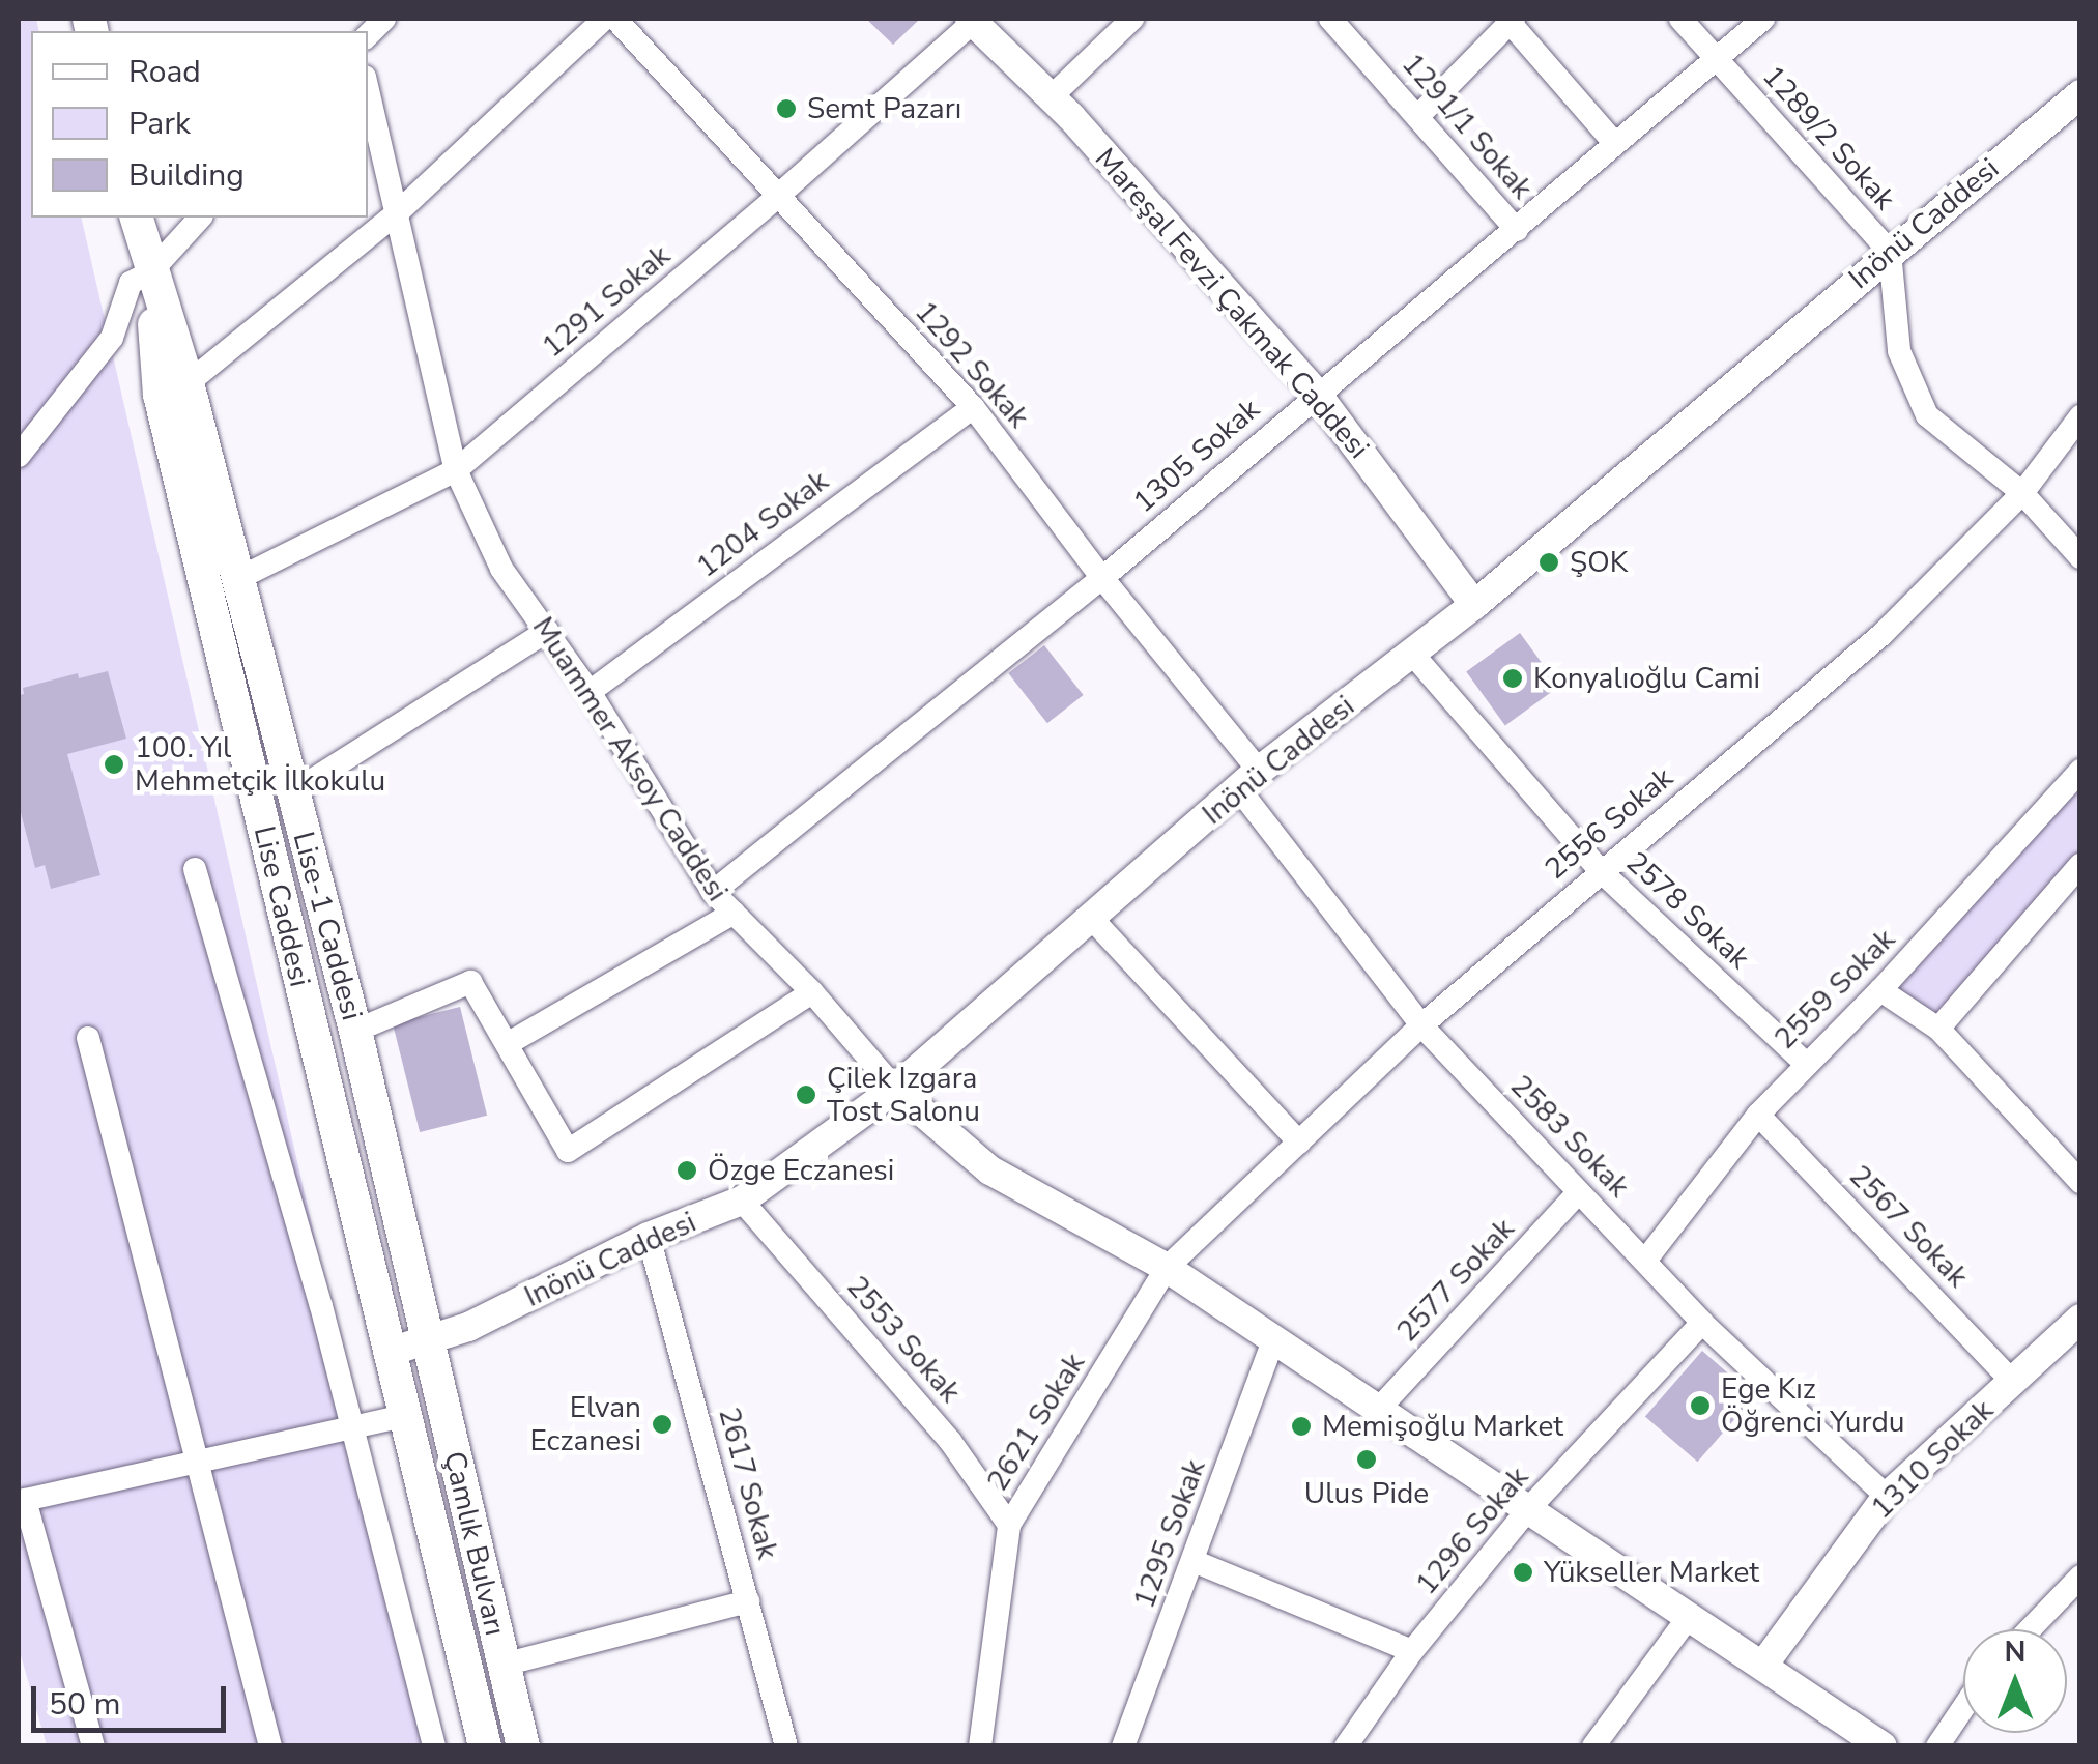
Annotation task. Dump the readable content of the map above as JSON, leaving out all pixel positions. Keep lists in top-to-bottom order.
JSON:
{
  "streets": {
    "main road": ["Lise Caddesi", "Lise-1 Caddesi", "Çamlık Bulvarı"],
    "street": [
      "1291/1 Sokak",
      "1289/2 Sokak",
      "Inönü Caddesi",
      "1291 Sokak",
      "Mareşal Fevzi Çakmak Caddesi",
      "1292 Sokak",
      "1305 Sokak",
      "1204 Sokak",
      "Muammer Aksoy Caddesi",
      "2556 Sokak",
      "2578 Sokak",
      "2559 Sokak",
      "2583 Sokak",
      "2567 Sokak",
      "2577 Sokak",
      "2553 Sokak",
      "2621 Sokak",
      "1310 Sokak",
      "2617 Sokak",
      "1296 Sokak",
      "1295 Sokak"
    ]
  },
  "crossings": [
    ["1291/1 Sokak", "1305 Sokak"],
    ["1289/2 Sokak", "Inönü Caddesi"],
    ["1289/2 Sokak", "1305 Sokak"],
    ["Inönü Caddesi", "Mareşal Fevzi Çakmak Caddesi"],
    ["Inönü Caddesi", "1292 Sokak"],
    ["Inönü Caddesi", "Muammer Aksoy Caddesi"],
    ["Inönü Caddesi", "Lise Caddesi"],
    ["Inönü Caddesi", "2578 Sokak"],
    ["Inönü Caddesi", "Lise-1 Caddesi"],
    ["Inönü Caddesi", "2583 Sokak"],
    ["Inönü Caddesi", "2553 Sokak"],
    ["Inönü Caddesi", "2617 Sokak"],
    ["Inönü Caddesi", "Çamlık Bulvarı"],
    ["1291 Sokak", "Mareşal Fevzi Çakmak Caddesi"],
    ["1291 Sokak", "1292 Sokak"],
    ["1291 Sokak", "Muammer Aksoy Caddesi"],
    ["1291 Sokak", "Lise-1 Caddesi"],
    ["Mareşal Fevzi Çakmak Caddesi", "1305 Sokak"],
    ["1292 Sokak", "1305 Sokak"],
    ["1292 Sokak", "1204 Sokak"],
    ["1292 Sokak", "2583 Sokak"],
    ["1305 Sokak", "Muammer Aksoy Caddesi"],
    ["1204 Sokak", "Muammer Aksoy Caddesi"],
    ["Muammer Aksoy Caddesi", "2556 Sokak"],
    ["Muammer Aksoy Caddesi", "2577 Sokak"],
    ["Muammer Aksoy Caddesi", "2621 Sokak"],
    ["Muammer Aksoy Caddesi", "1310 Sokak"],
    ["Muammer Aksoy Caddesi", "1296 Sokak"],
    ["Muammer Aksoy Caddesi", "1295 Sokak"],
    ["2556 Sokak", "2578 Sokak"],
    ["2556 Sokak", "2583 Sokak"],
    ["2556 Sokak", "2621 Sokak"],
    ["Lise Caddesi", "Lise-1 Caddesi"],
    ["Lise Caddesi", "Çamlık Bulvarı"],
    ["2578 Sokak", "2559 Sokak"],
    ["Lise-1 Caddesi", "Çamlık Bulvarı"],
    ["2559 Sokak", "2583 Sokak"],
    ["2559 Sokak", "2567 Sokak"],
    ["2583 Sokak", "2577 Sokak"],
    ["2583 Sokak", "1310 Sokak"],
    ["2583 Sokak", "1296 Sokak"],
    ["2567 Sokak", "1310 Sokak"],
    ["2553 Sokak", "2621 Sokak"]
  ],
  "places": [
    "Semt Pazarı",
    "ŞOK",
    "Konyalıoğlu Cami",
    "100. Yıl Mehmetçik İlkokulu",
    "Çilek Izgara Tost Salonu",
    "Özge Eczanesi",
    "Ege Kız Öğrenci Yurdu",
    "Elvan Eczanesi",
    "Memişoğlu Market",
    "Ulus Pide",
    "Yükseller Market"
  ],
  "legend": ["Road", "Park", "Building"],
  "scale_bar": "50 m",
  "north": "top"
}
